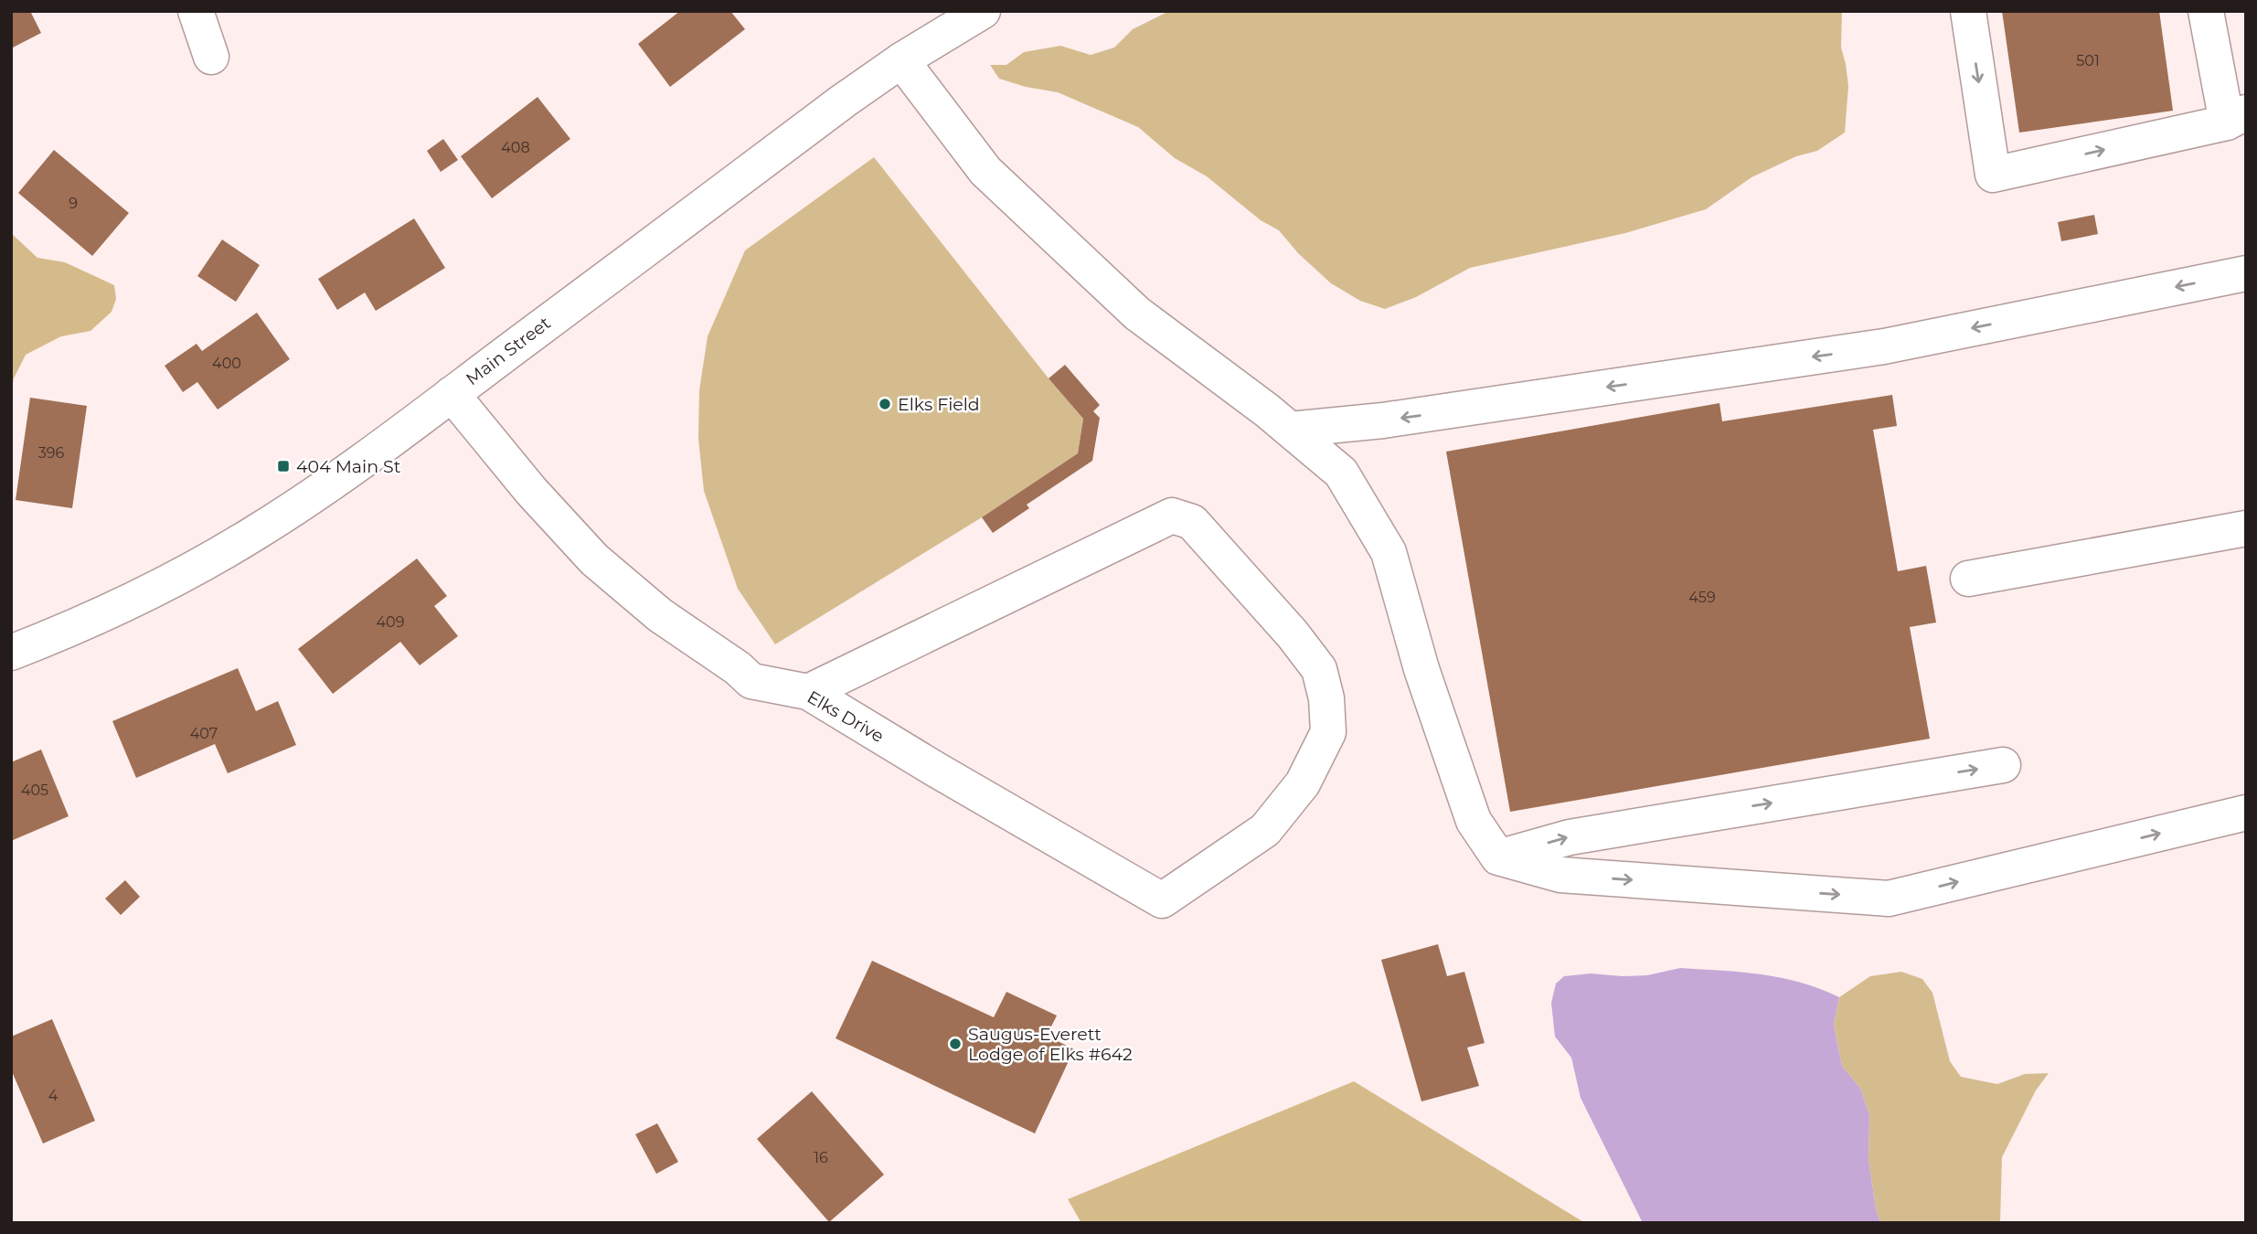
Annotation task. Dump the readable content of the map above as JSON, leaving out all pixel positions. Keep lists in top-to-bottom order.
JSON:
{
  "streets": {
    "main road": ["Main Street", "Elks Drive"]
  },
  "crossings": [
    ["Main Street", "Elks Drive"]
  ],
  "places": {
    "other": ["Elks Field", "Saugus-Everett Lodge of Elks #642"],
    "transit": ["404 Main St"]
  },
  "house_numbers": [
    "501",
    "408",
    "9",
    "400",
    "396",
    "459",
    "409",
    "407",
    "405",
    "4",
    "16"
  ]
}
